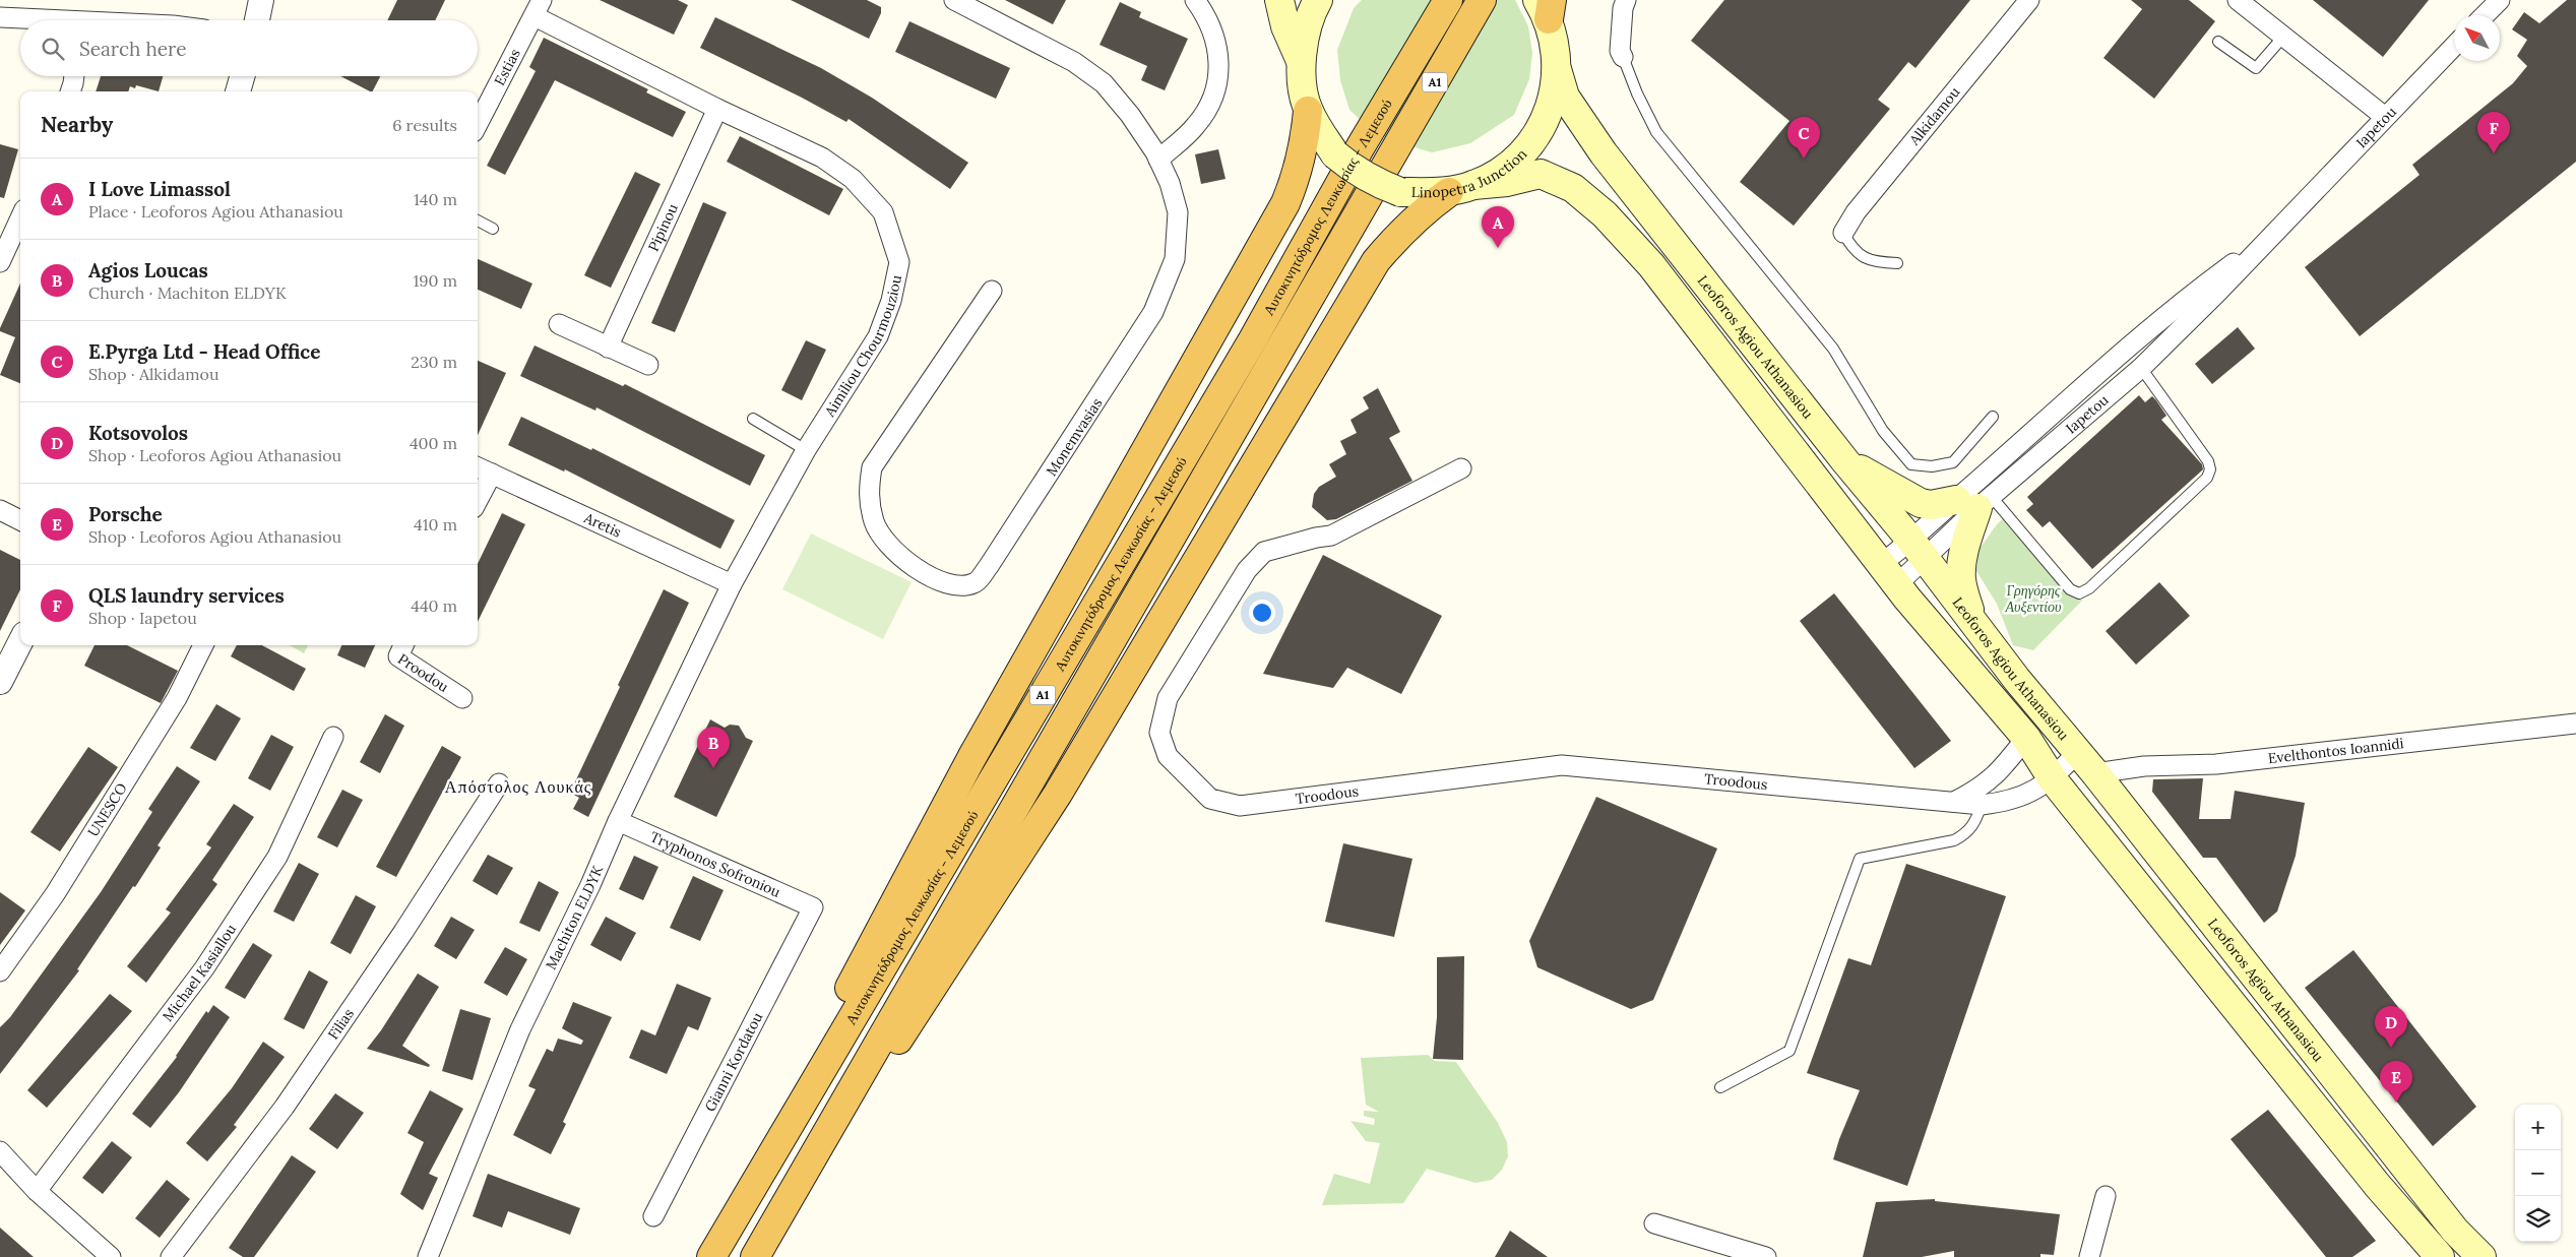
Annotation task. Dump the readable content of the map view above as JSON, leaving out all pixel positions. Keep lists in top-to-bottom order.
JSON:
{
  "streets": {
    "highway": ["A1", "Αυτοκινητόδρομος Λευκωσίας - Λεμεσού"],
    "main road": ["Linopetra Junction", "Leoforos Agiou Athanasiou"],
    "street": [
      "Estias",
      "Alkidamou",
      "Iapetou",
      "Pipinou",
      "Aimiliou Chourmouziou",
      "Monemvasias",
      "Aretis",
      "Proodou",
      "Evelthontos Ioannidi",
      "Troodous",
      "UNESCO",
      "Tryphonos Sofroniou",
      "Machiton ELDYK",
      "Michael Kasiallou",
      "Filias",
      "Gianni Kordatou"
    ]
  },
  "crossings": [
    ["Estias", "Aimiliou Chourmouziou"],
    ["Iapetou", "Leoforos Agiou Athanasiou"],
    ["Linopetra Junction", "Leoforos Agiou Athanasiou"],
    ["Pipinou", "Aimiliou Chourmouziou"],
    ["Aimiliou Chourmouziou", "Aretis"],
    ["Aimiliou Chourmouziou", "Machiton ELDYK"],
    ["Leoforos Agiou Athanasiou", "Evelthontos Ioannidi"],
    ["Leoforos Agiou Athanasiou", "Troodous"],
    ["Aretis", "Machiton ELDYK"],
    ["Tryphonos Sofroniou", "Machiton ELDYK"],
    ["Tryphonos Sofroniou", "Gianni Kordatou"]
  ],
  "districts": ["Απόστολος Λουκάς"],
  "parks": ["Γρηγόρης Αυξεντίου"],
  "north": "top left",
  "page": {
    "search": "Search here",
    "heading": ["Nearby", "6 results"],
    "pins": [
      "F",
      "C",
      "A",
      "B",
      "D",
      "E"
    ],
    "list": [
      {
        "mark": "A",
        "name": "I Love Limassol",
        "note": "Place · Leoforos Agiou Athanasiou",
        "value": "140 m"
      },
      {
        "mark": "B",
        "name": "Agios Loucas",
        "note": "Church · Machiton ELDYK",
        "value": "190 m"
      },
      {
        "mark": "C",
        "name": "E.Pyrga Ltd - Head Office",
        "note": "Shop · Alkidamou",
        "value": "230 m"
      },
      {
        "mark": "D",
        "name": "Kotsovolos",
        "note": "Shop · Leoforos Agiou Athanasiou",
        "value": "400 m"
      },
      {
        "mark": "E",
        "name": "Porsche",
        "note": "Shop · Leoforos Agiou Athanasiou",
        "value": "410 m"
      },
      {
        "mark": "F",
        "name": "QLS laundry services",
        "note": "Shop · Iapetou",
        "value": "440 m"
      }
    ],
    "map_buttons": ["+", "−"]
  }
}
